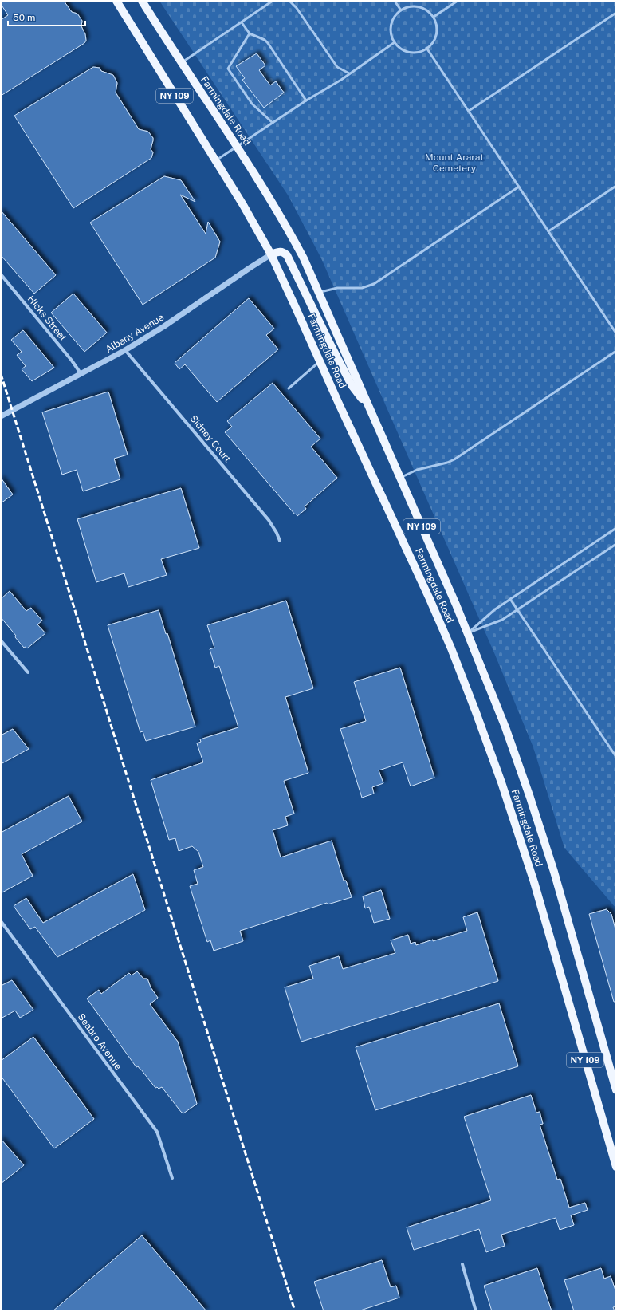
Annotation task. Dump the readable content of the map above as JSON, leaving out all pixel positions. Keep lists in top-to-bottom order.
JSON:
{
  "streets": {
    "main road": ["NY 109", "Farmingdale Road"],
    "street": [
      "Hicks Street",
      "Albany Avenue",
      "Sidney Court",
      "Seabro Avenue"
    ]
  },
  "crossings": [
    ["Farmingdale Road", "Albany Avenue"],
    ["Hicks Street", "Albany Avenue"],
    ["Albany Avenue", "Sidney Court"]
  ],
  "parks": ["Mount Ararat Cemetery"],
  "scale_bar": "50 m"
}
